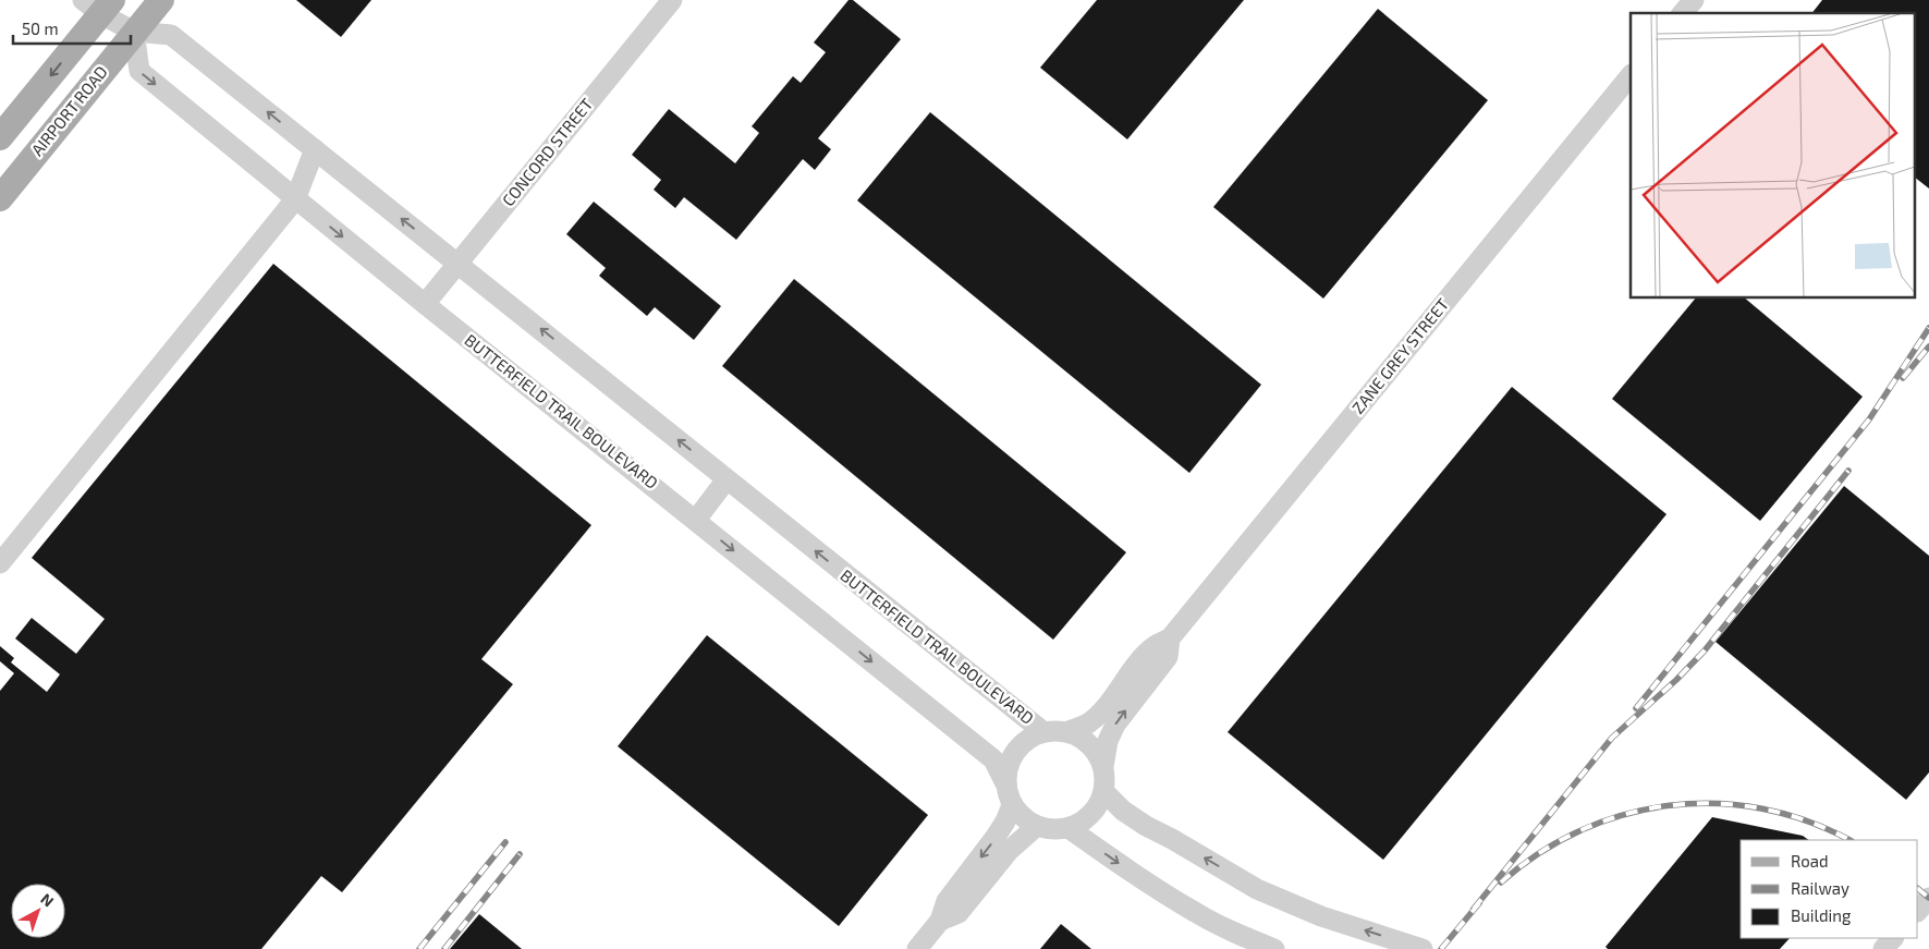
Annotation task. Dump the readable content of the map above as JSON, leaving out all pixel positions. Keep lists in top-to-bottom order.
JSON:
{
  "streets": {
    "main road": ["AIRPORT ROAD"],
    "street": ["CONCORD STREET", "ZANE GREY STREET", "BUTTERFIELD TRAIL BOULEVARD"]
  },
  "crossings": [
    ["AIRPORT ROAD", "BUTTERFIELD TRAIL BOULEVARD"],
    ["CONCORD STREET", "BUTTERFIELD TRAIL BOULEVARD"],
    ["ZANE GREY STREET", "BUTTERFIELD TRAIL BOULEVARD"]
  ],
  "legend": ["Road", "Railway", "Building"],
  "scale_bar": "50 m",
  "north": "top right"
}
